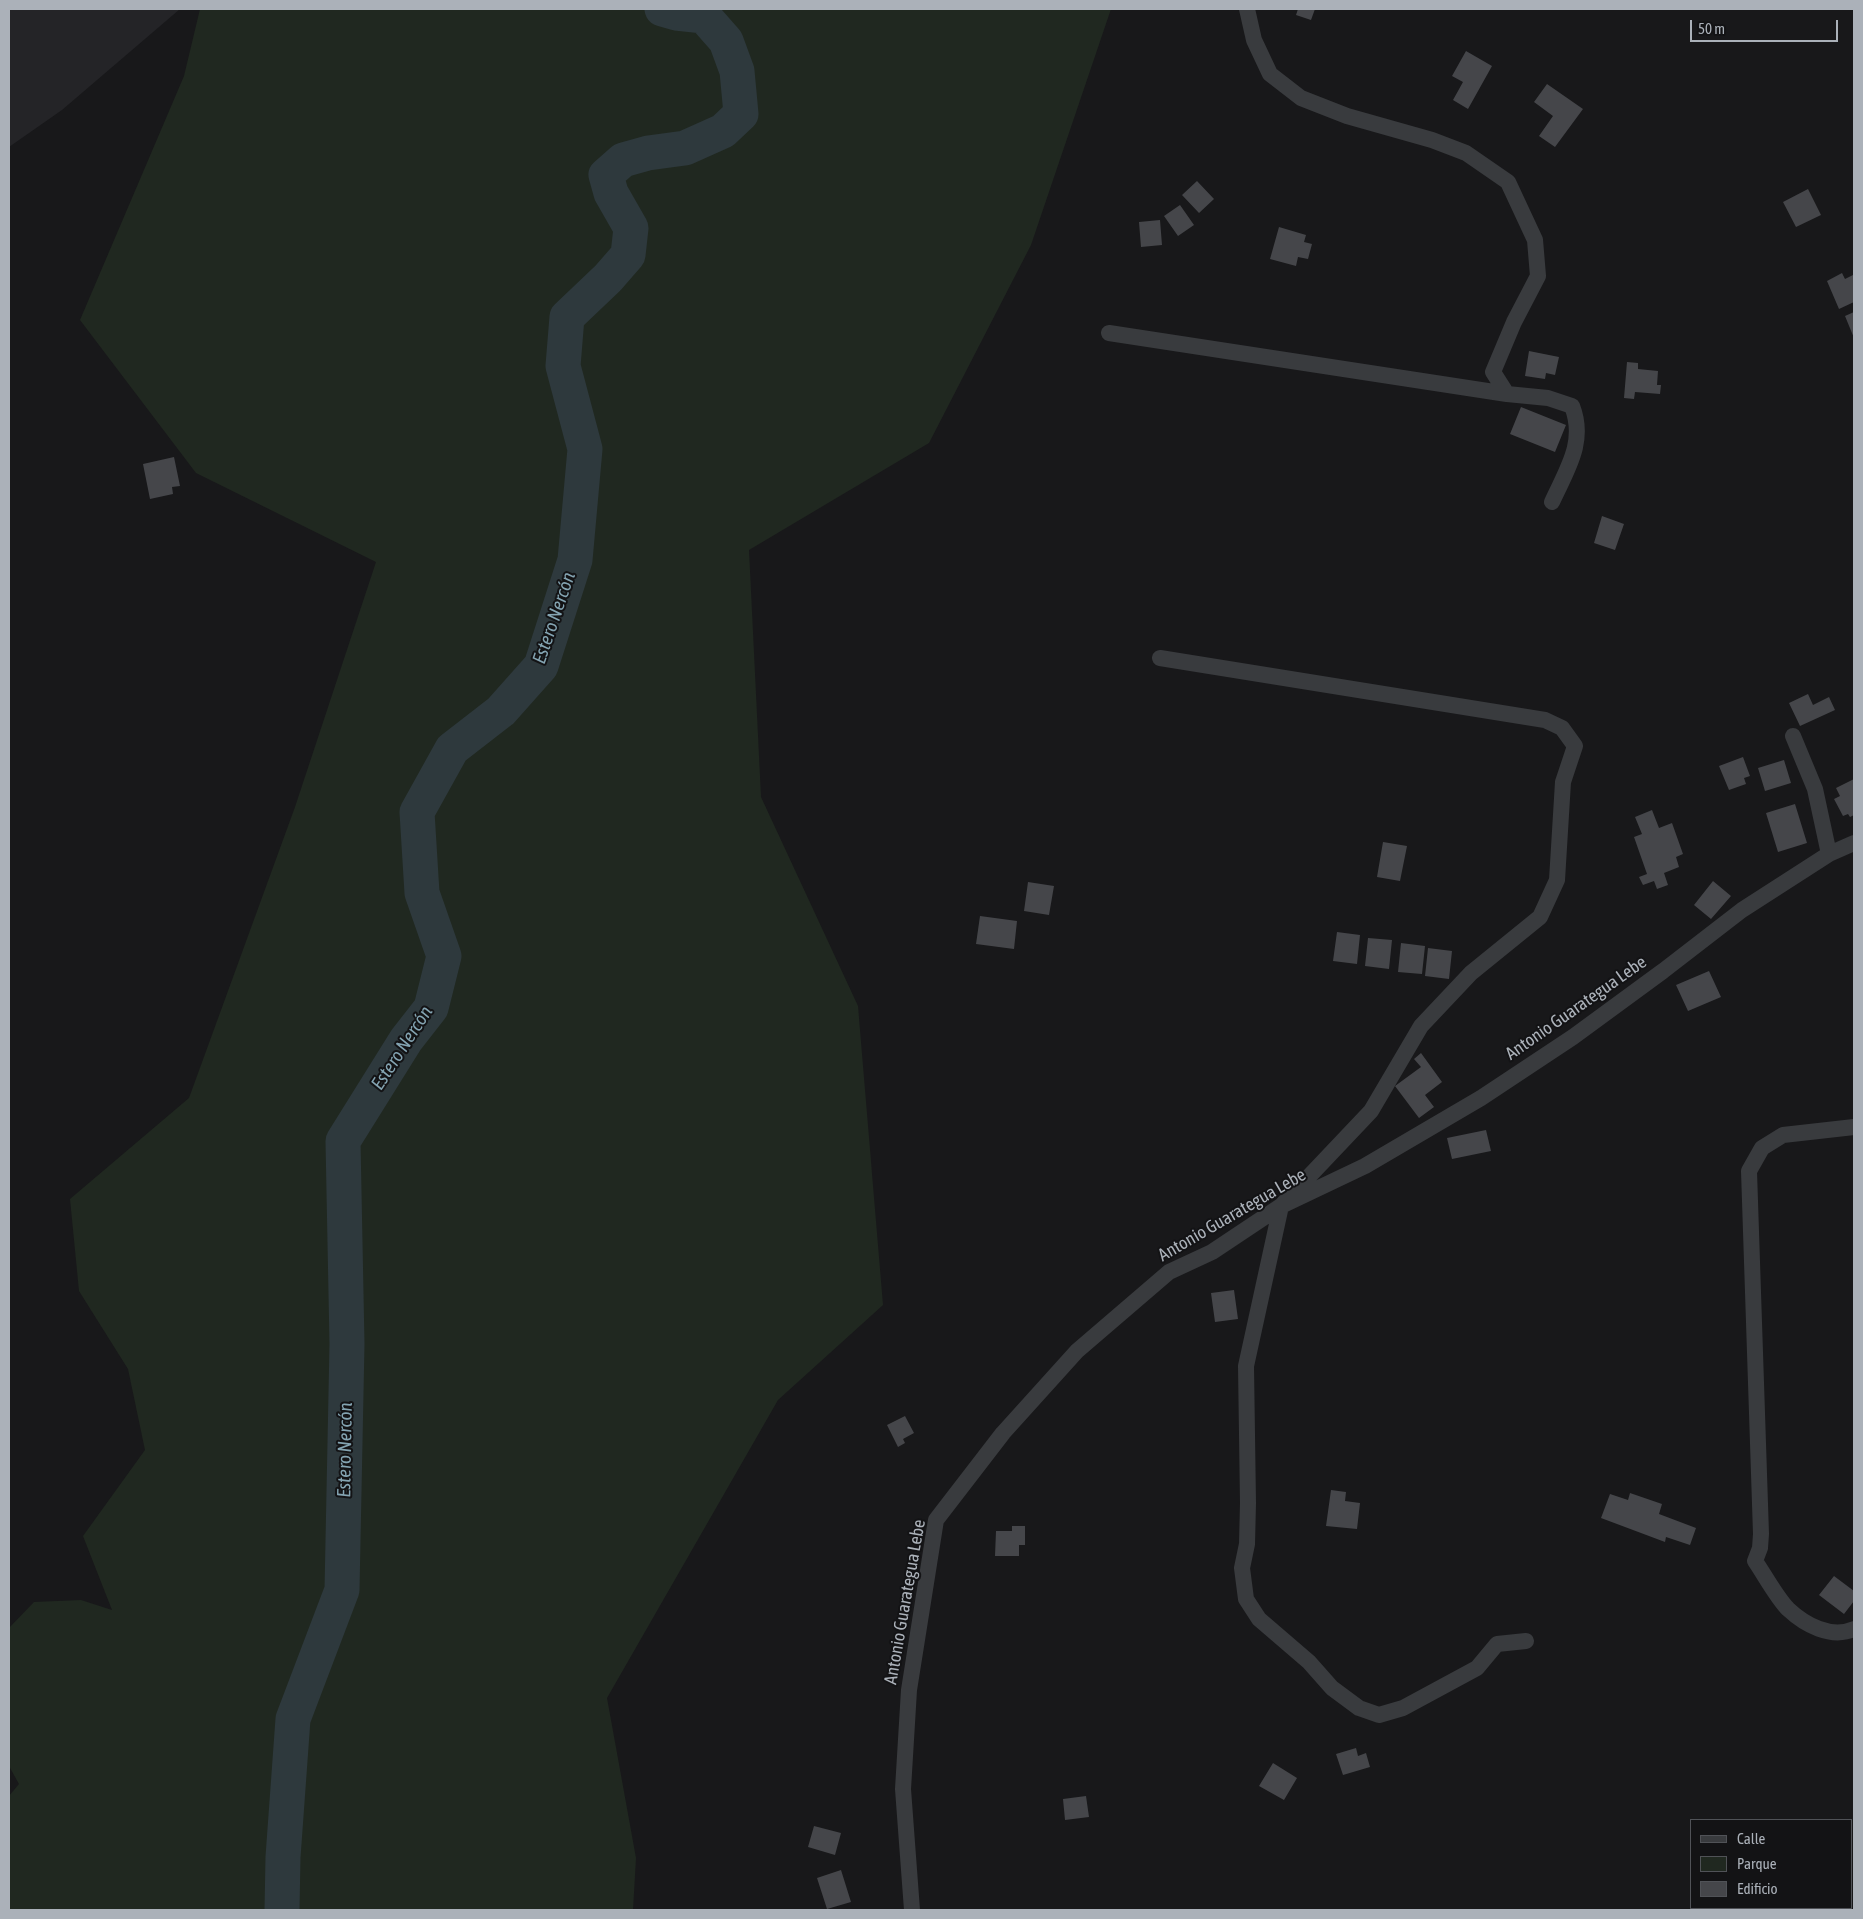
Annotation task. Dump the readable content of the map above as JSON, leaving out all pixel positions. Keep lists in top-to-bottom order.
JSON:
{
  "streets": {
    "street": ["Antonio Guarategua Lebe"]
  },
  "water": ["Estero Nercón"],
  "legend": ["Calle", "Parque", "Edificio"],
  "scale_bar": "50 m"
}
